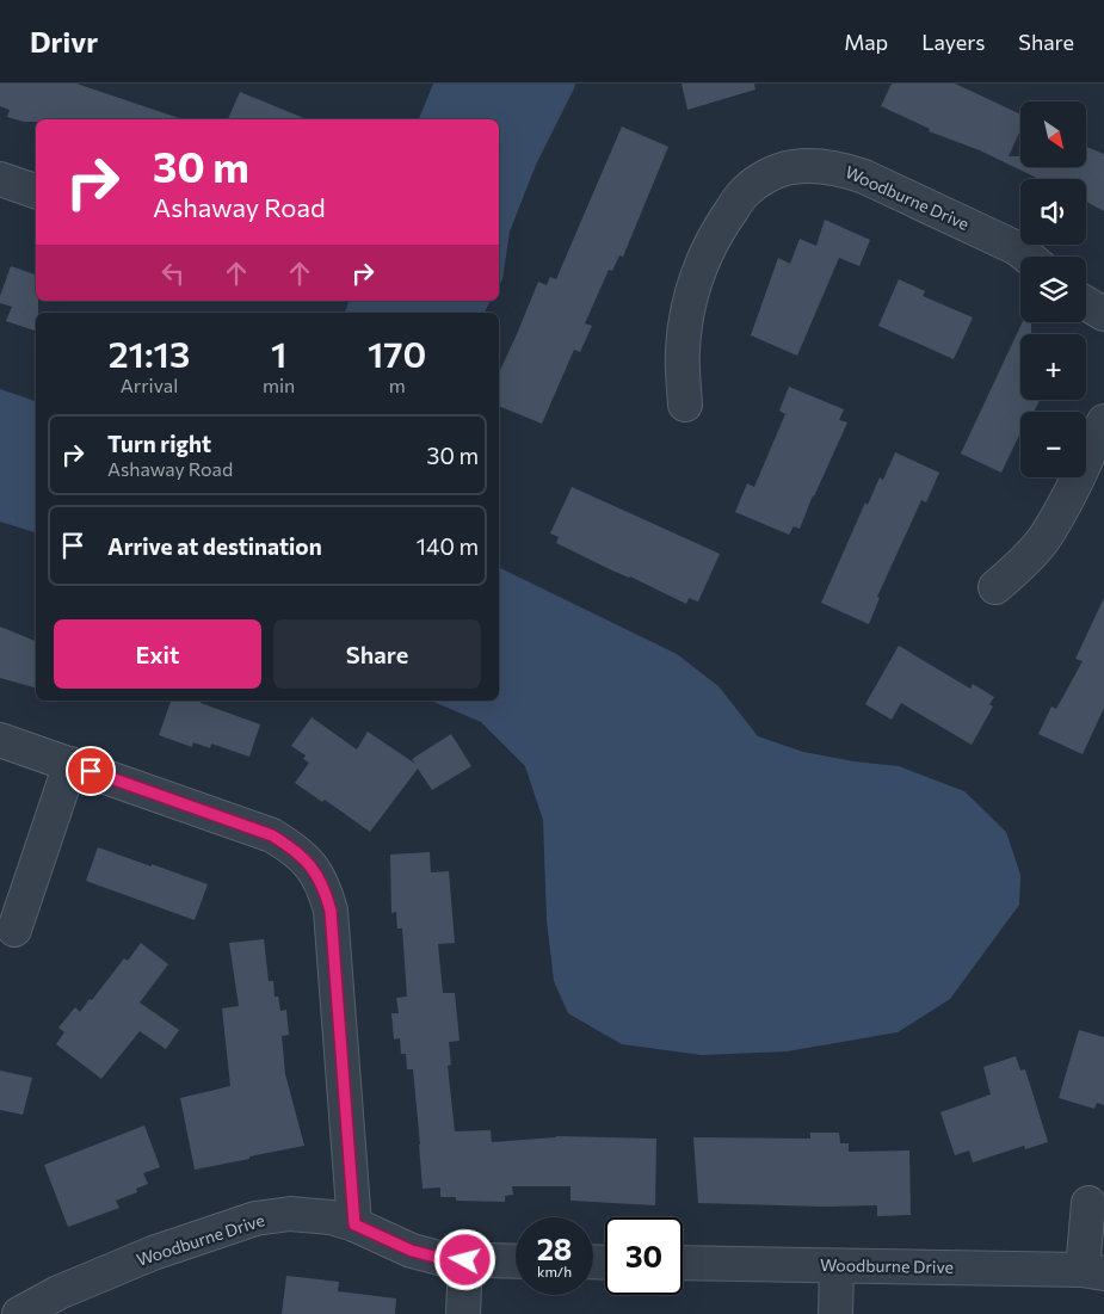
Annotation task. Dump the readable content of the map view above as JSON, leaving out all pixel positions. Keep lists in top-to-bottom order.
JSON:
{
  "streets": {
    "street": ["Woodburne Drive"]
  },
  "north": "bottom right",
  "page": {
    "header": "Drivr",
    "nav": ["Map", "Layers", "Share"],
    "map_buttons": ["+", "−"],
    "turn": ["30 m", "Ashaway Road"],
    "eta": [
      "21:13",
      "Arrival",
      "1",
      "min",
      "170",
      "m"
    ],
    "list": [
      {
        "name": "Turn right",
        "note": "Ashaway Road",
        "value": "30 m"
      },
      {
        "name": "Arrive at destination",
        "value": "140 m"
      }
    ],
    "buttons": ["Exit", "Share"],
    "speed": "28 km/h",
    "limit": "30"
  }
}
